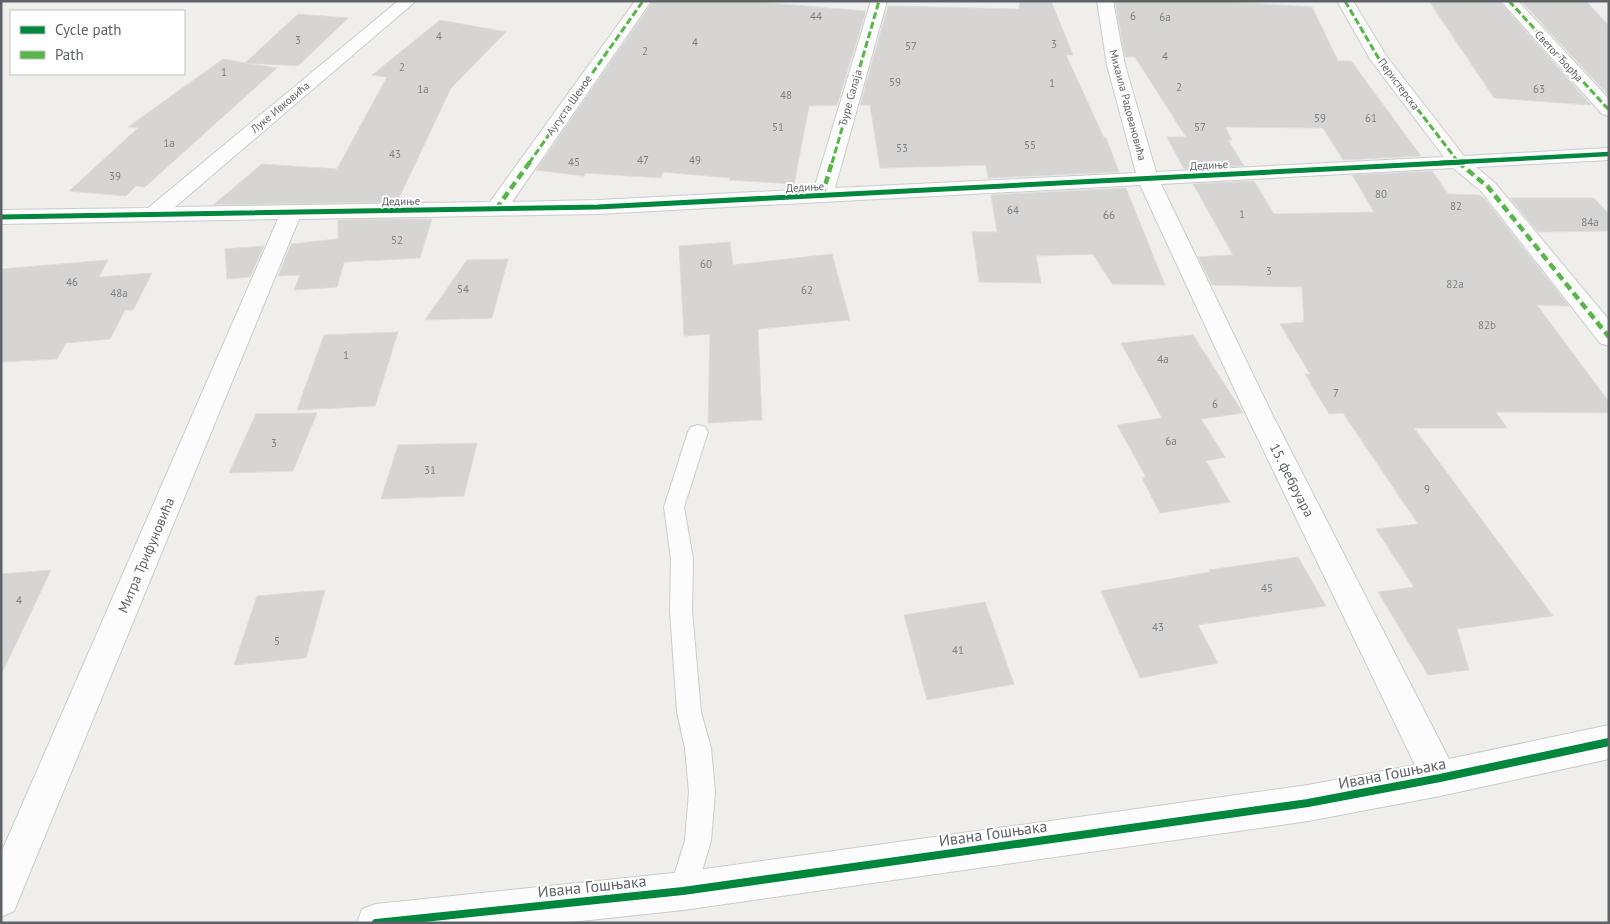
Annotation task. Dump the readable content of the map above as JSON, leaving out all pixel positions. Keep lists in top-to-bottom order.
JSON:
{
  "streets": {
    "street": [
      "Светог Ђорђа",
      "Перистерска",
      "Ђуре Салаја",
      "Аугуста Шеное",
      "Михаила Радовановића",
      "Луке Ивковића",
      "Дедиње",
      "15. фебруара",
      "Митра Трифуновића",
      "Ивана Гошњака"
    ]
  },
  "crossings": [
    ["Перистерска", "Дедиње"],
    ["Ђуре Салаја", "Дедиње"],
    ["Аугуста Шеное", "Дедиње"],
    ["Михаила Радовановића", "Дедиње"],
    ["Михаила Радовановића", "15. фебруара"],
    ["Луке Ивковића", "Дедиње"],
    ["Дедиње", "15. фебруара"],
    ["Дедиње", "Митра Трифуновића"],
    ["15. фебруара", "Ивана Гошњака"]
  ],
  "house_numbers": [
    "44",
    "6",
    "6a",
    "4",
    "3",
    "4",
    "3",
    "57",
    "2",
    "4",
    "2",
    "1",
    "59",
    "1",
    "2",
    "1a",
    "63",
    "48",
    "59",
    "61",
    "51",
    "57",
    "1a",
    "55",
    "53",
    "43",
    "47",
    "49",
    "45",
    "39",
    "80",
    "82",
    "64",
    "1",
    "66",
    "84a",
    "52",
    "60",
    "3",
    "46",
    "82a",
    "54",
    "62",
    "48a",
    "82b",
    "1",
    "4a",
    "7",
    "6",
    "6a",
    "3",
    "31",
    "9",
    "45",
    "4",
    "43",
    "5",
    "41"
  ],
  "legend": ["Cycle path", "Path"]
}
